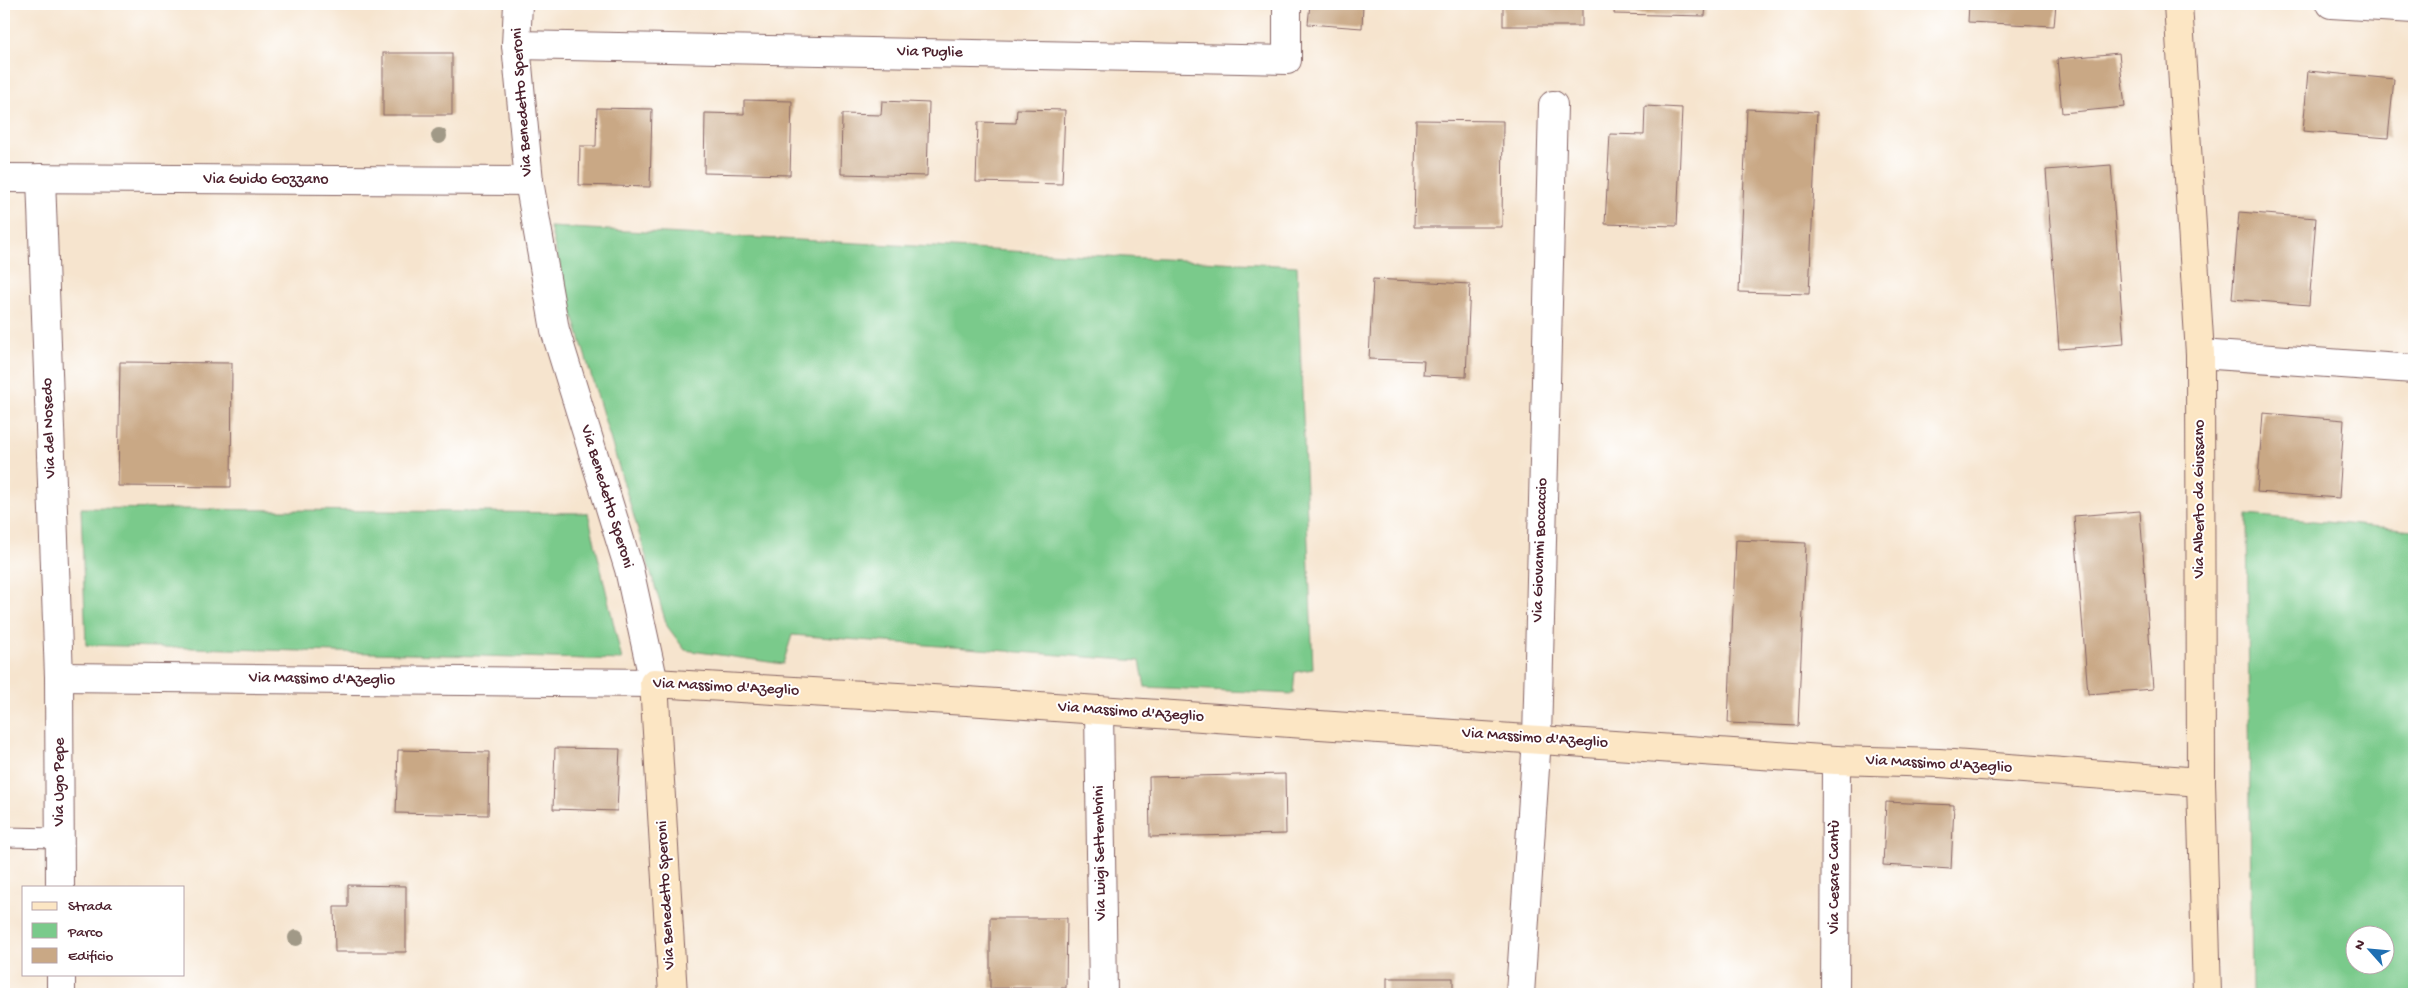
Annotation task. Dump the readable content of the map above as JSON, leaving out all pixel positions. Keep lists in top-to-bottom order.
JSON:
{
  "streets": {
    "street": [
      "Via Puglie",
      "Via Benedetto Speroni",
      "Via Guido Gozzano",
      "Via del Nosedo",
      "Via Alberto da Giussano",
      "Via Giovanni Boccaccio",
      "Via Massimo d'Azeglio",
      "Via Ugo Pepe",
      "Via Luigi Settembrini",
      "Via Cesare Cantù"
    ]
  },
  "crossings": [
    ["Via Puglie", "Via Benedetto Speroni"],
    ["Via Benedetto Speroni", "Via Guido Gozzano"],
    ["Via Benedetto Speroni", "Via Massimo d'Azeglio"],
    ["Via Guido Gozzano", "Via del Nosedo"],
    ["Via del Nosedo", "Via Massimo d'Azeglio"],
    ["Via del Nosedo", "Via Ugo Pepe"],
    ["Via Alberto da Giussano", "Via Massimo d'Azeglio"],
    ["Via Giovanni Boccaccio", "Via Massimo d'Azeglio"],
    ["Via Massimo d'Azeglio", "Via Ugo Pepe"],
    ["Via Massimo d'Azeglio", "Via Luigi Settembrini"],
    ["Via Massimo d'Azeglio", "Via Cesare Cantù"]
  ],
  "legend": ["Strada", "Parco", "Edificio"],
  "north": "top left"
}
